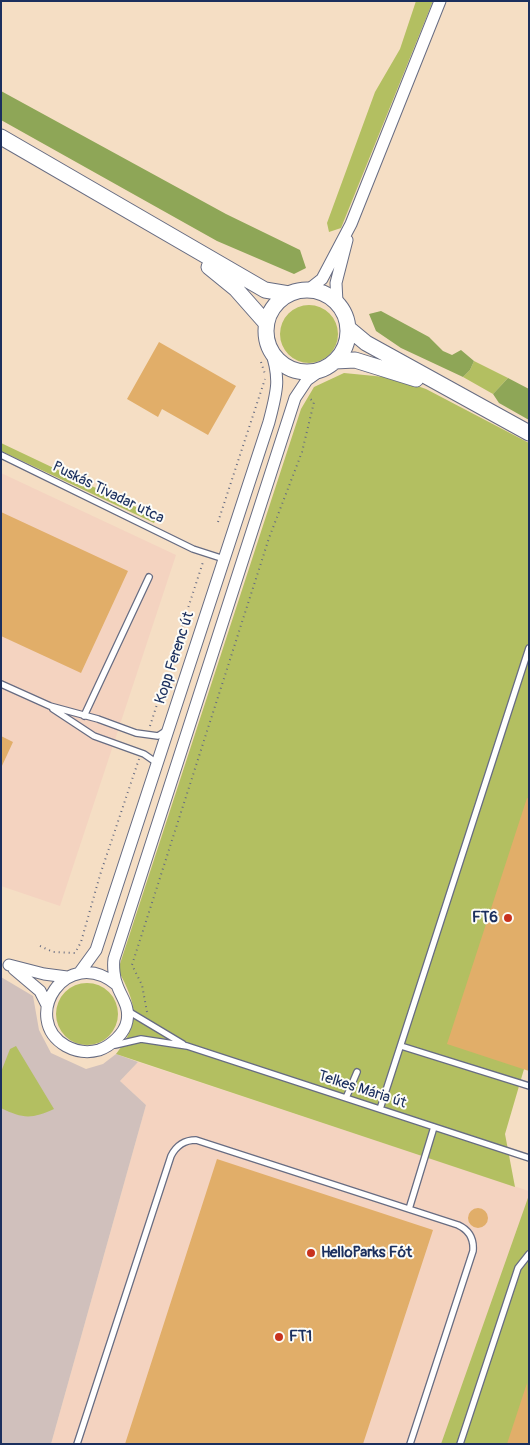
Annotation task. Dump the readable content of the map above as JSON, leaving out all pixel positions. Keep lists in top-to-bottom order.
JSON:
{
  "streets": {
    "street": ["Kopp Ferenc út"],
    "lane": ["Puskás Tivadar utca", "Telkes Mária út"]
  },
  "crossings": [
    ["Puskás Tivadar utca", "Kopp Ferenc út"]
  ],
  "places": ["FT6", "HelloParks Fót", "FT1"]
}
